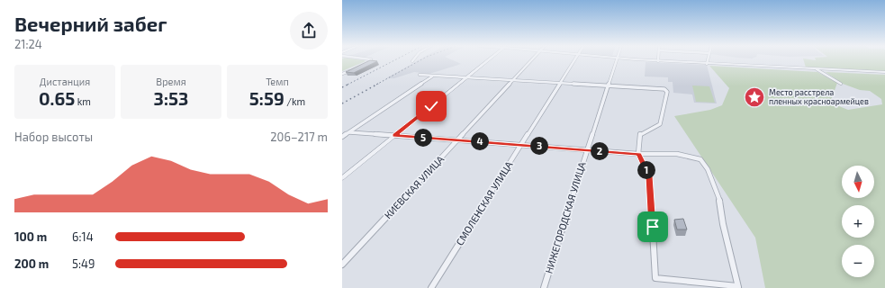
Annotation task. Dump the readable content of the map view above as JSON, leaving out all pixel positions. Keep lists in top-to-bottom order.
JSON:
{
  "streets": {
    "street": ["КИЕВСКАЯ УЛИЦА", "СМОЛЕНСКАЯ УЛИЦА", "НИЖЕГОРОДСКАЯ УЛИЦА"]
  },
  "places": {
    "place": ["Место расстрела пленных красноармейцев"]
  },
  "north": "bottom",
  "page": {
    "heading": ["Вечерний забег", "21:24"],
    "stats": [
      ["Дистанция", "0.65 km"],
      ["Время", "3:53"],
      ["Темп", "5:59 /km"]
    ],
    "chart": ["Набор высоты", "206–217 m"],
    "pins": [
      "5",
      "4",
      "3",
      "2",
      "1"
    ],
    "map_buttons": ["+", "−"],
    "list": [
      {
        "name": "100 m",
        "note": "6:14"
      },
      {
        "name": "200 m",
        "note": "5:49"
      }
    ]
  }
}
